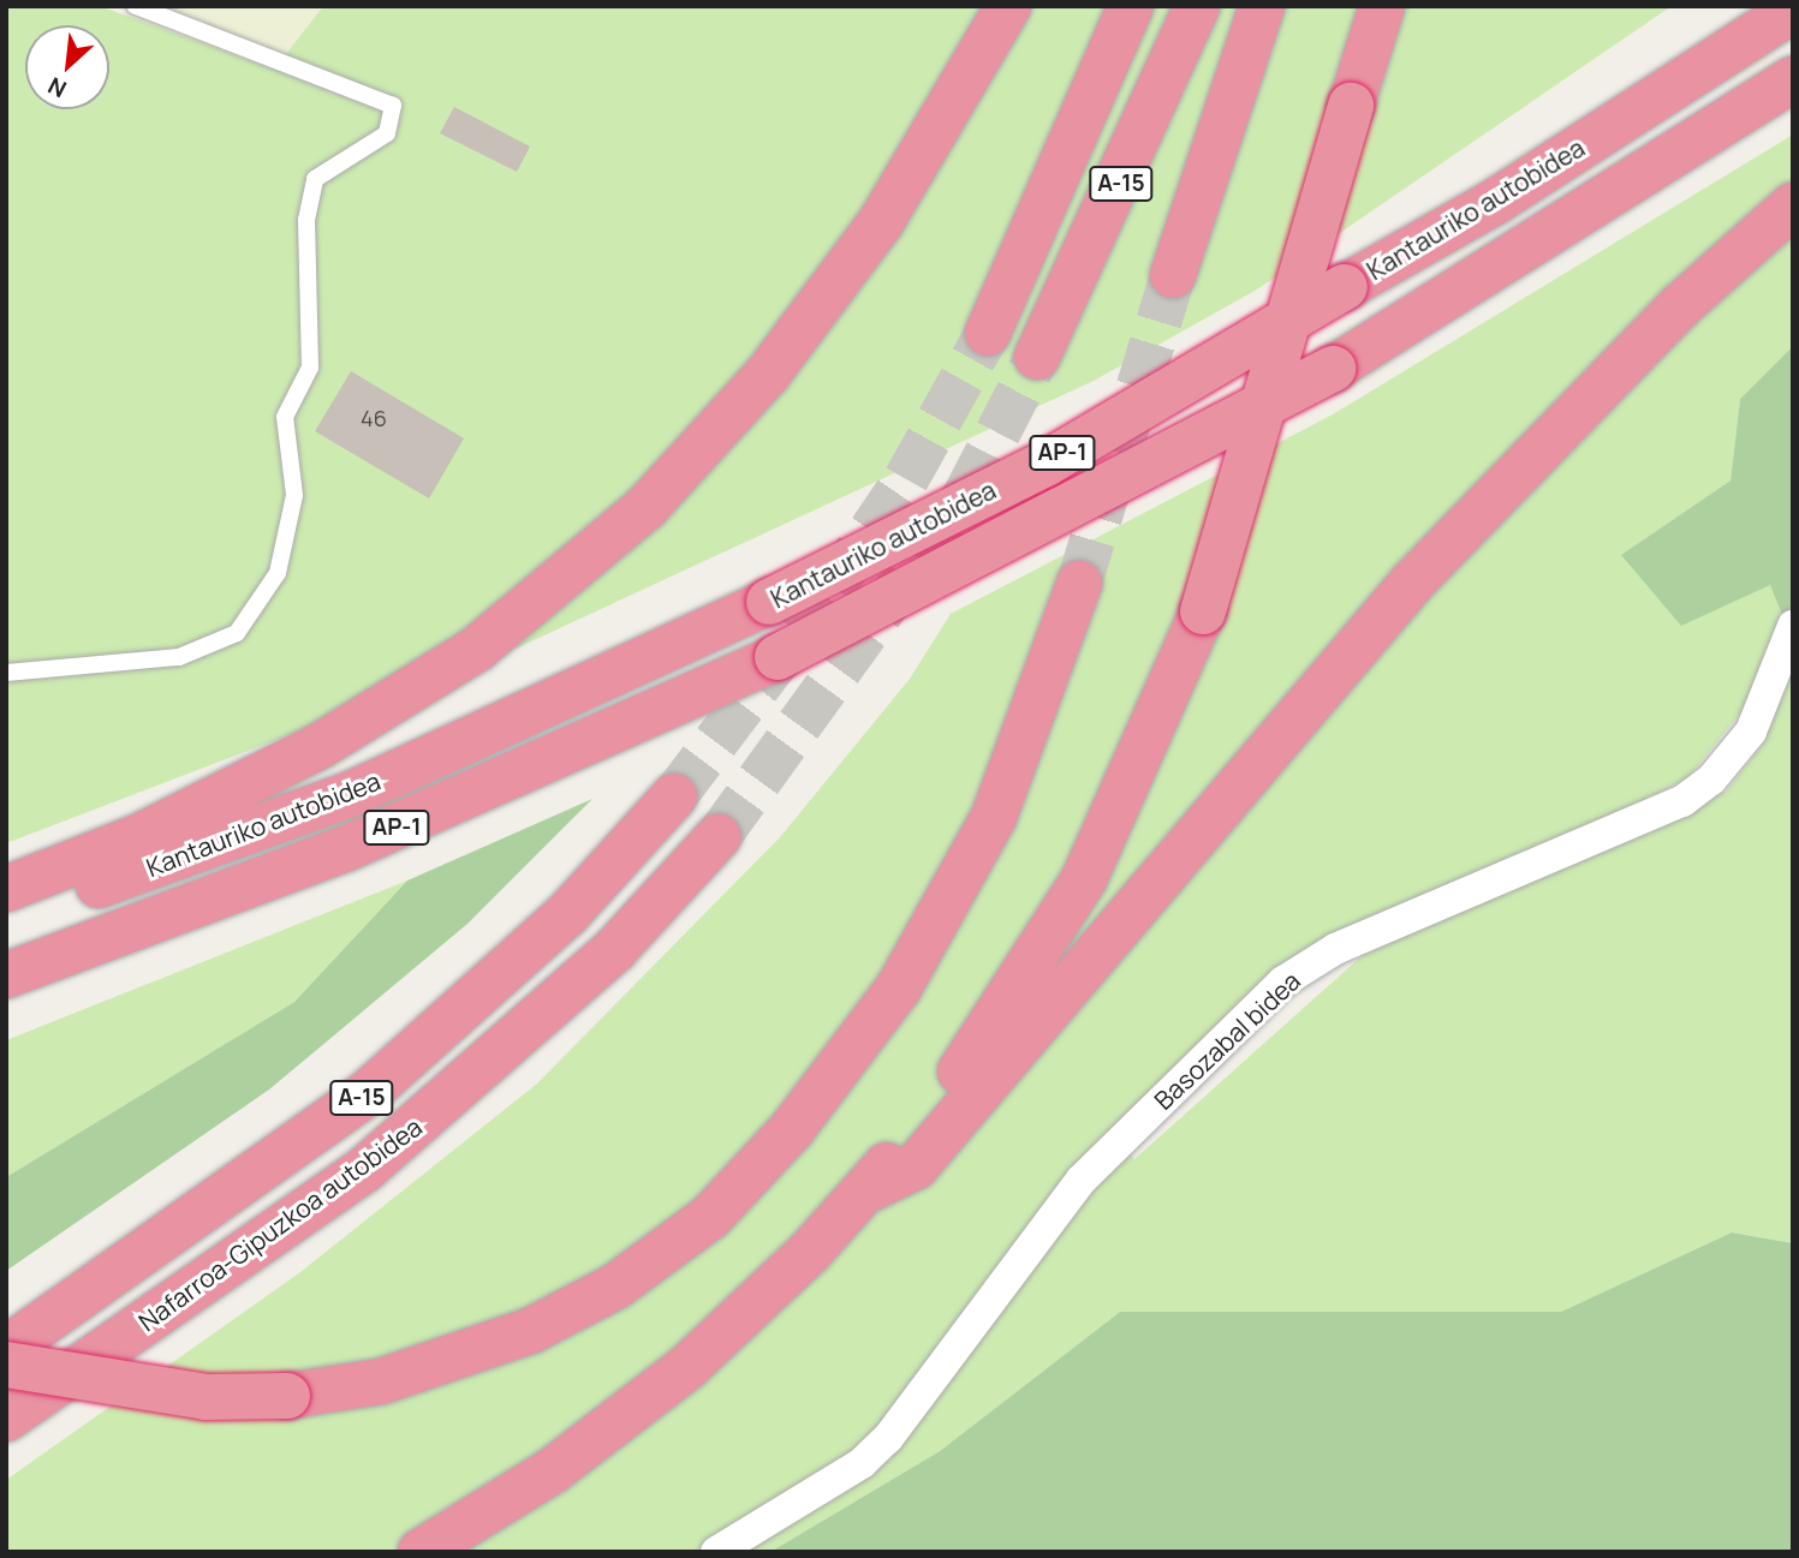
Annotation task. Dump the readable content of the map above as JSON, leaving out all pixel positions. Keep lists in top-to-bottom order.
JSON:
{
  "streets": {
    "highway": [
      "A-15",
      "Kantauriko autobidea",
      "AP-1",
      "Nafarroa-Gipuzkoa autobidea"
    ],
    "street": ["Basozabal bidea"]
  },
  "house_numbers": ["46"],
  "north": "bottom left"
}
